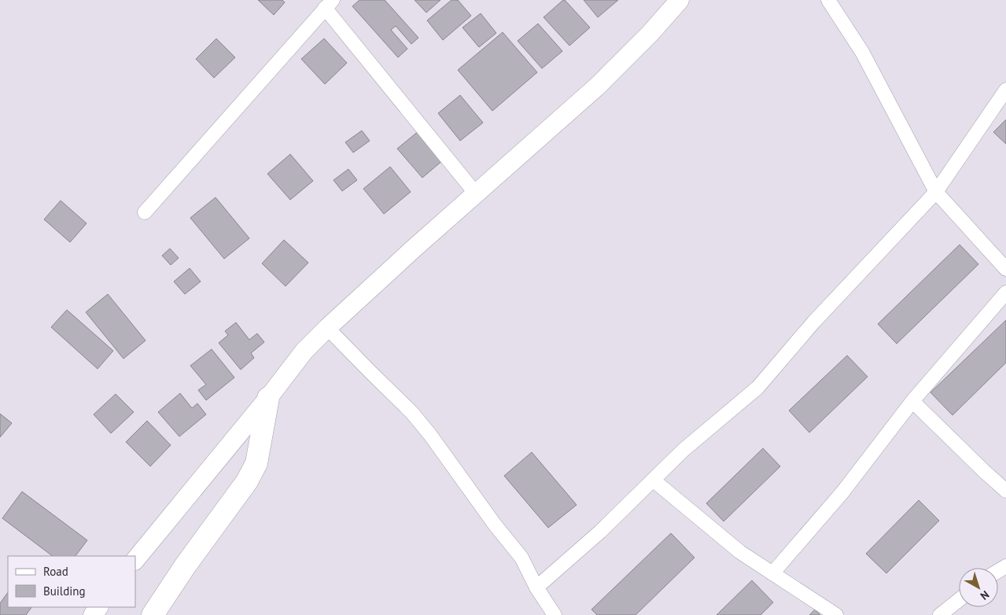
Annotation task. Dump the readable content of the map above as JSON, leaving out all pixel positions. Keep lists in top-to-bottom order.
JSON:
{
  "legend": ["Road", "Building"],
  "north": "bottom right"
}
